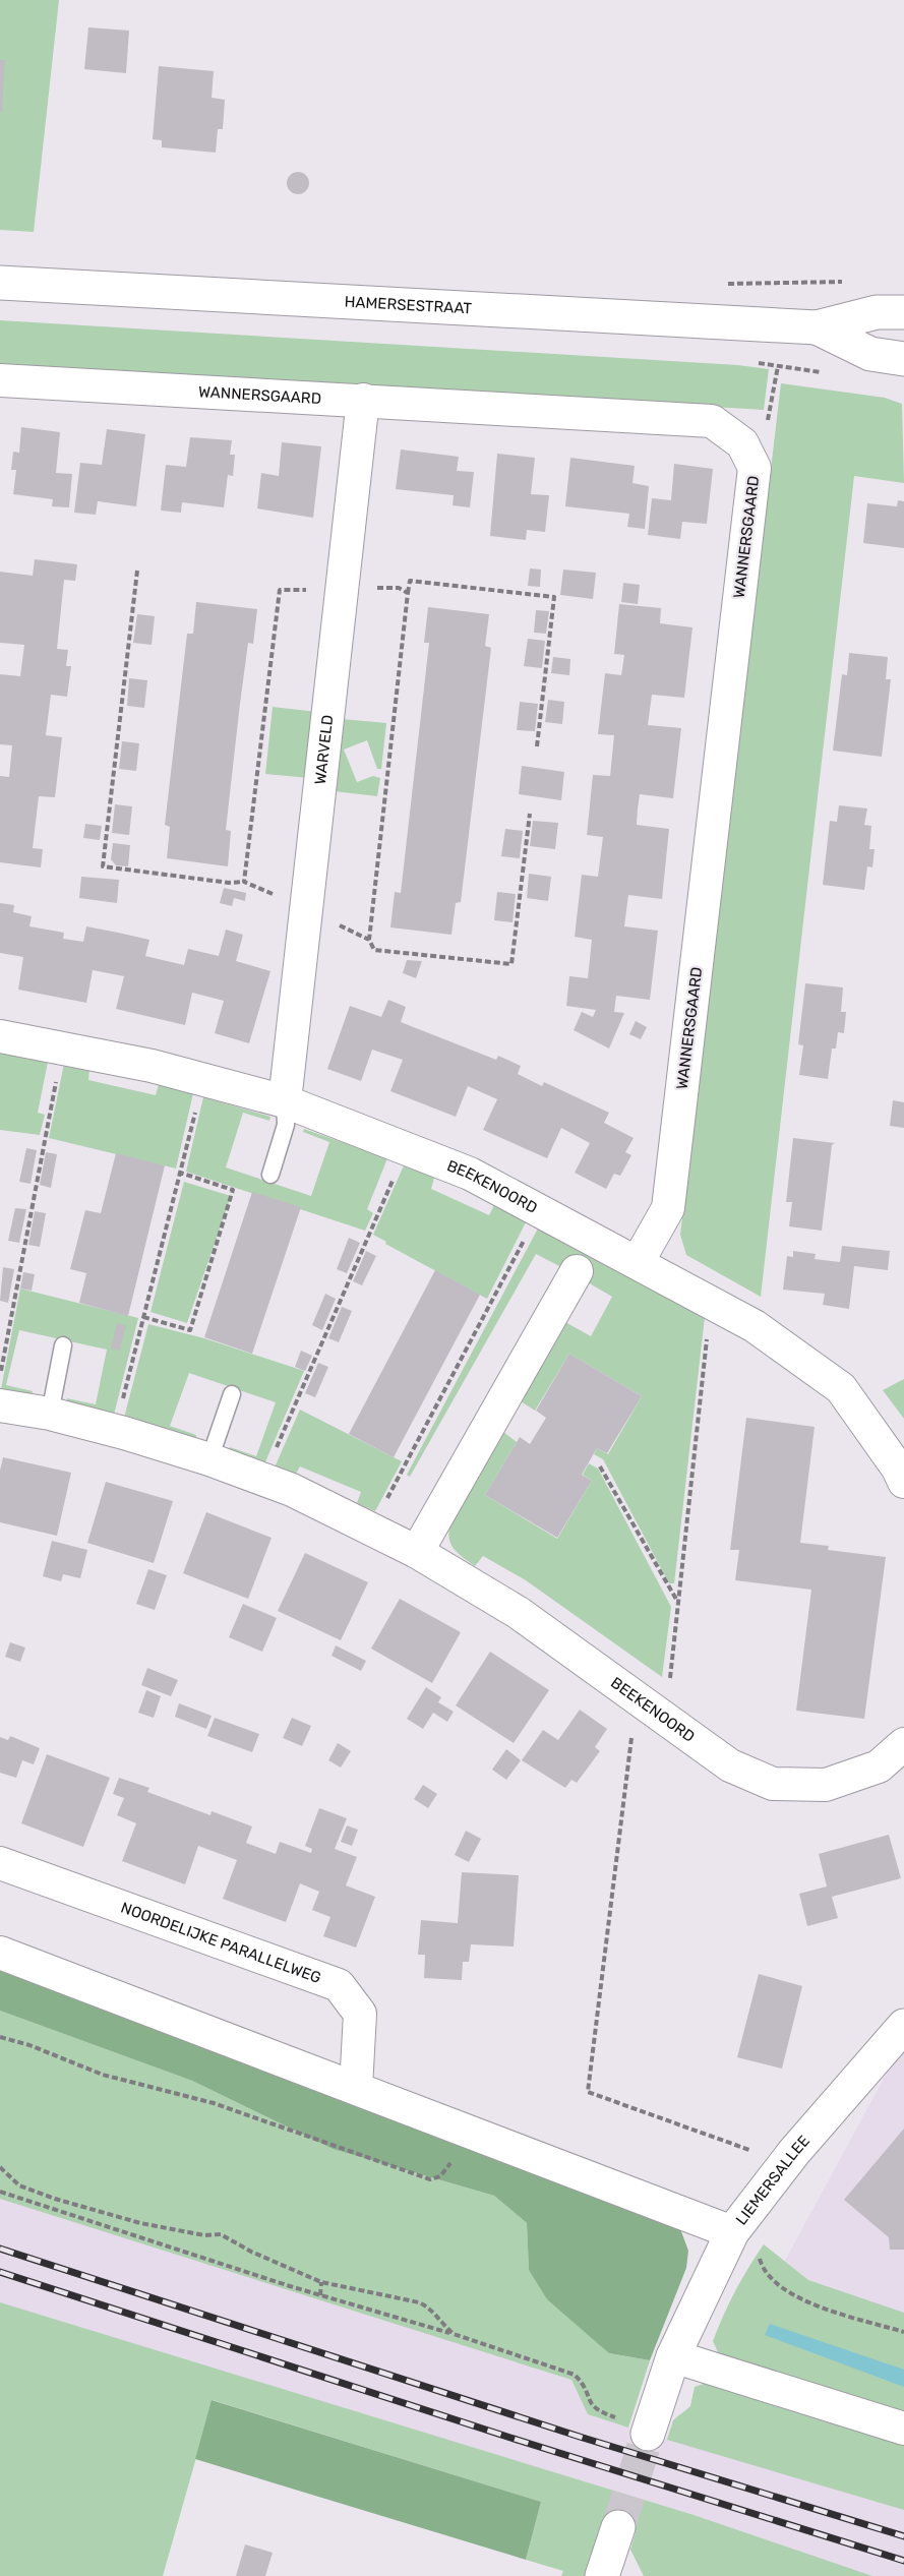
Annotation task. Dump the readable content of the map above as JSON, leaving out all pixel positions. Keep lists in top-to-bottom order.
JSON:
{
  "streets": {
    "main road": ["HAMERSESTRAAT", "LIEMERSALLEE"],
    "street": [
      "WANNERSGAARD",
      "WARVELD",
      "BEEKENOORD",
      "NOORDELIJKE PARALLELWEG"
    ]
  },
  "crossings": [
    ["WANNERSGAARD", "WARVELD"],
    ["WANNERSGAARD", "BEEKENOORD"],
    ["WARVELD", "BEEKENOORD"]
  ]
}
